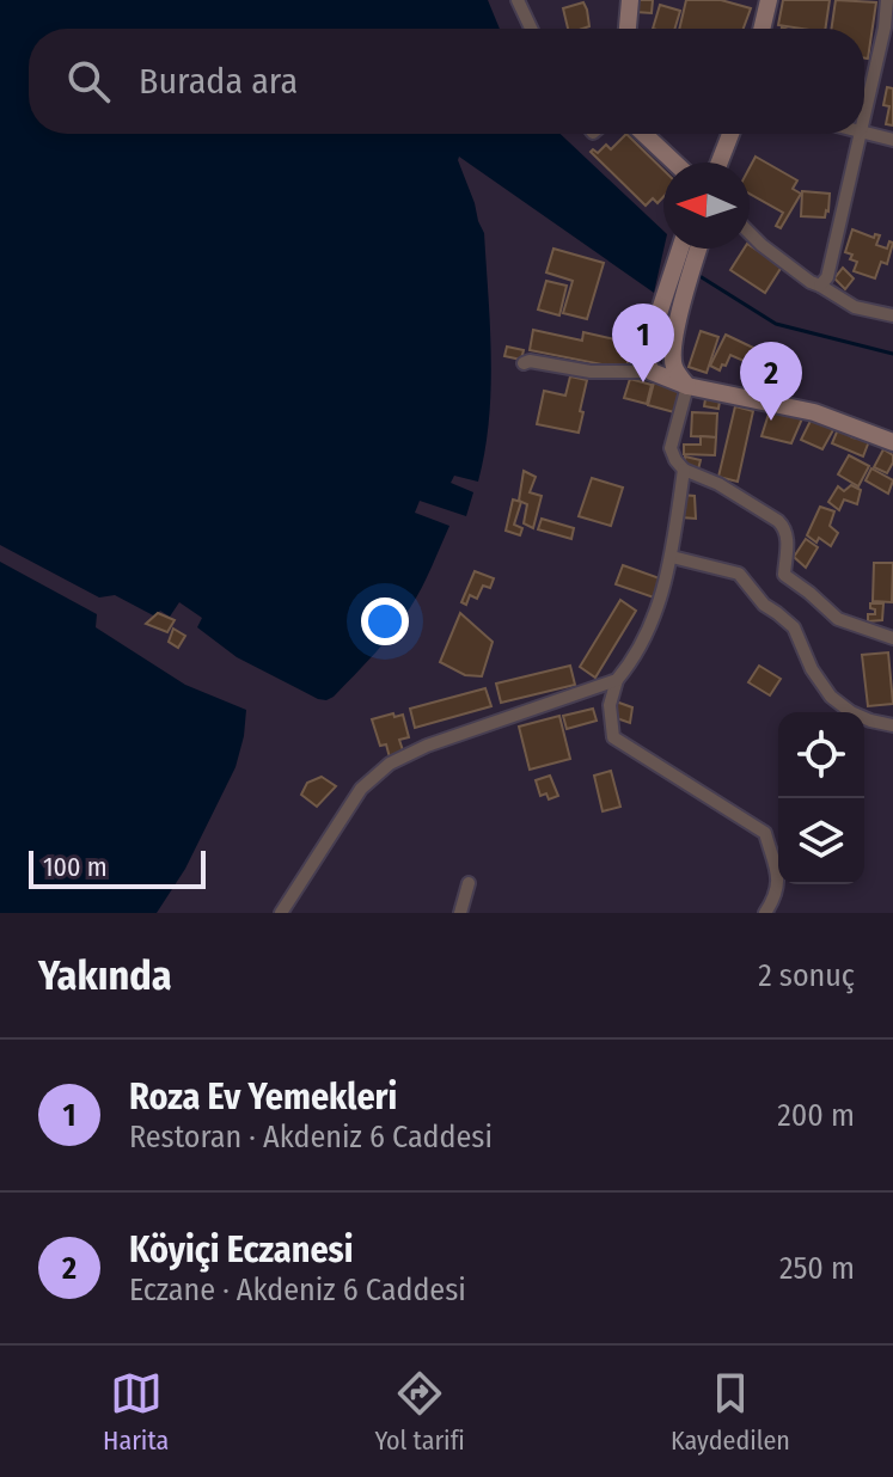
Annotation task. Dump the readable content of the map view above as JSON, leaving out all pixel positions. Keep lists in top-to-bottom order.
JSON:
{
  "scale_bar": "100 m",
  "north": "left",
  "page": {
    "search": "Burada ara",
    "pins": ["1", "2"],
    "scale": "100 m",
    "heading": ["Yakında", "2 sonuç"],
    "list": [
      {
        "mark": "1",
        "name": "Roza Ev Yemekleri",
        "note": "Restoran · Akdeniz 6 Caddesi",
        "value": "200 m"
      },
      {
        "mark": "2",
        "name": "Köyiçi Eczanesi",
        "note": "Eczane · Akdeniz 6 Caddesi",
        "value": "250 m"
      }
    ],
    "nav": ["Harita", "Yol tarifi", "Kaydedilen"]
  }
}
